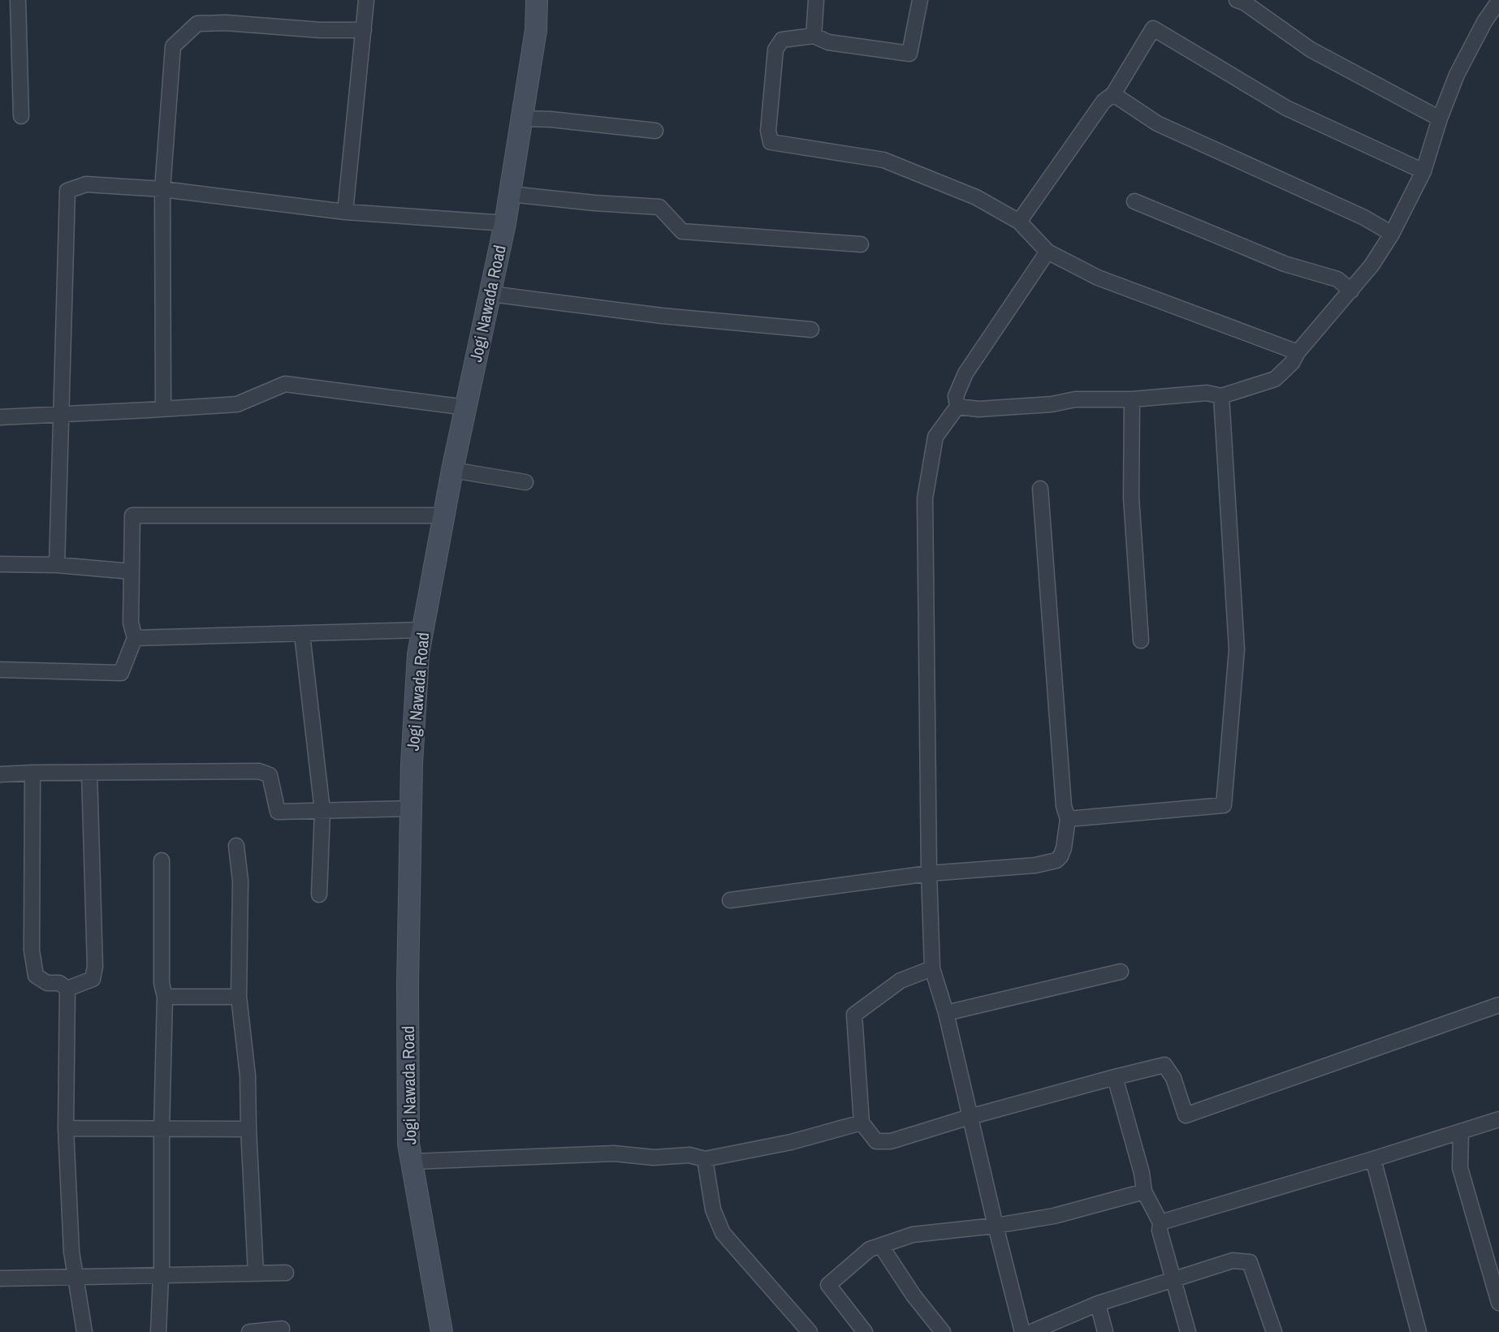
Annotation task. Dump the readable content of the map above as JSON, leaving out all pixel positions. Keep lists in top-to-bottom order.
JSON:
{
  "streets": {
    "street": ["Jogi Nawada Road"]
  }
}
